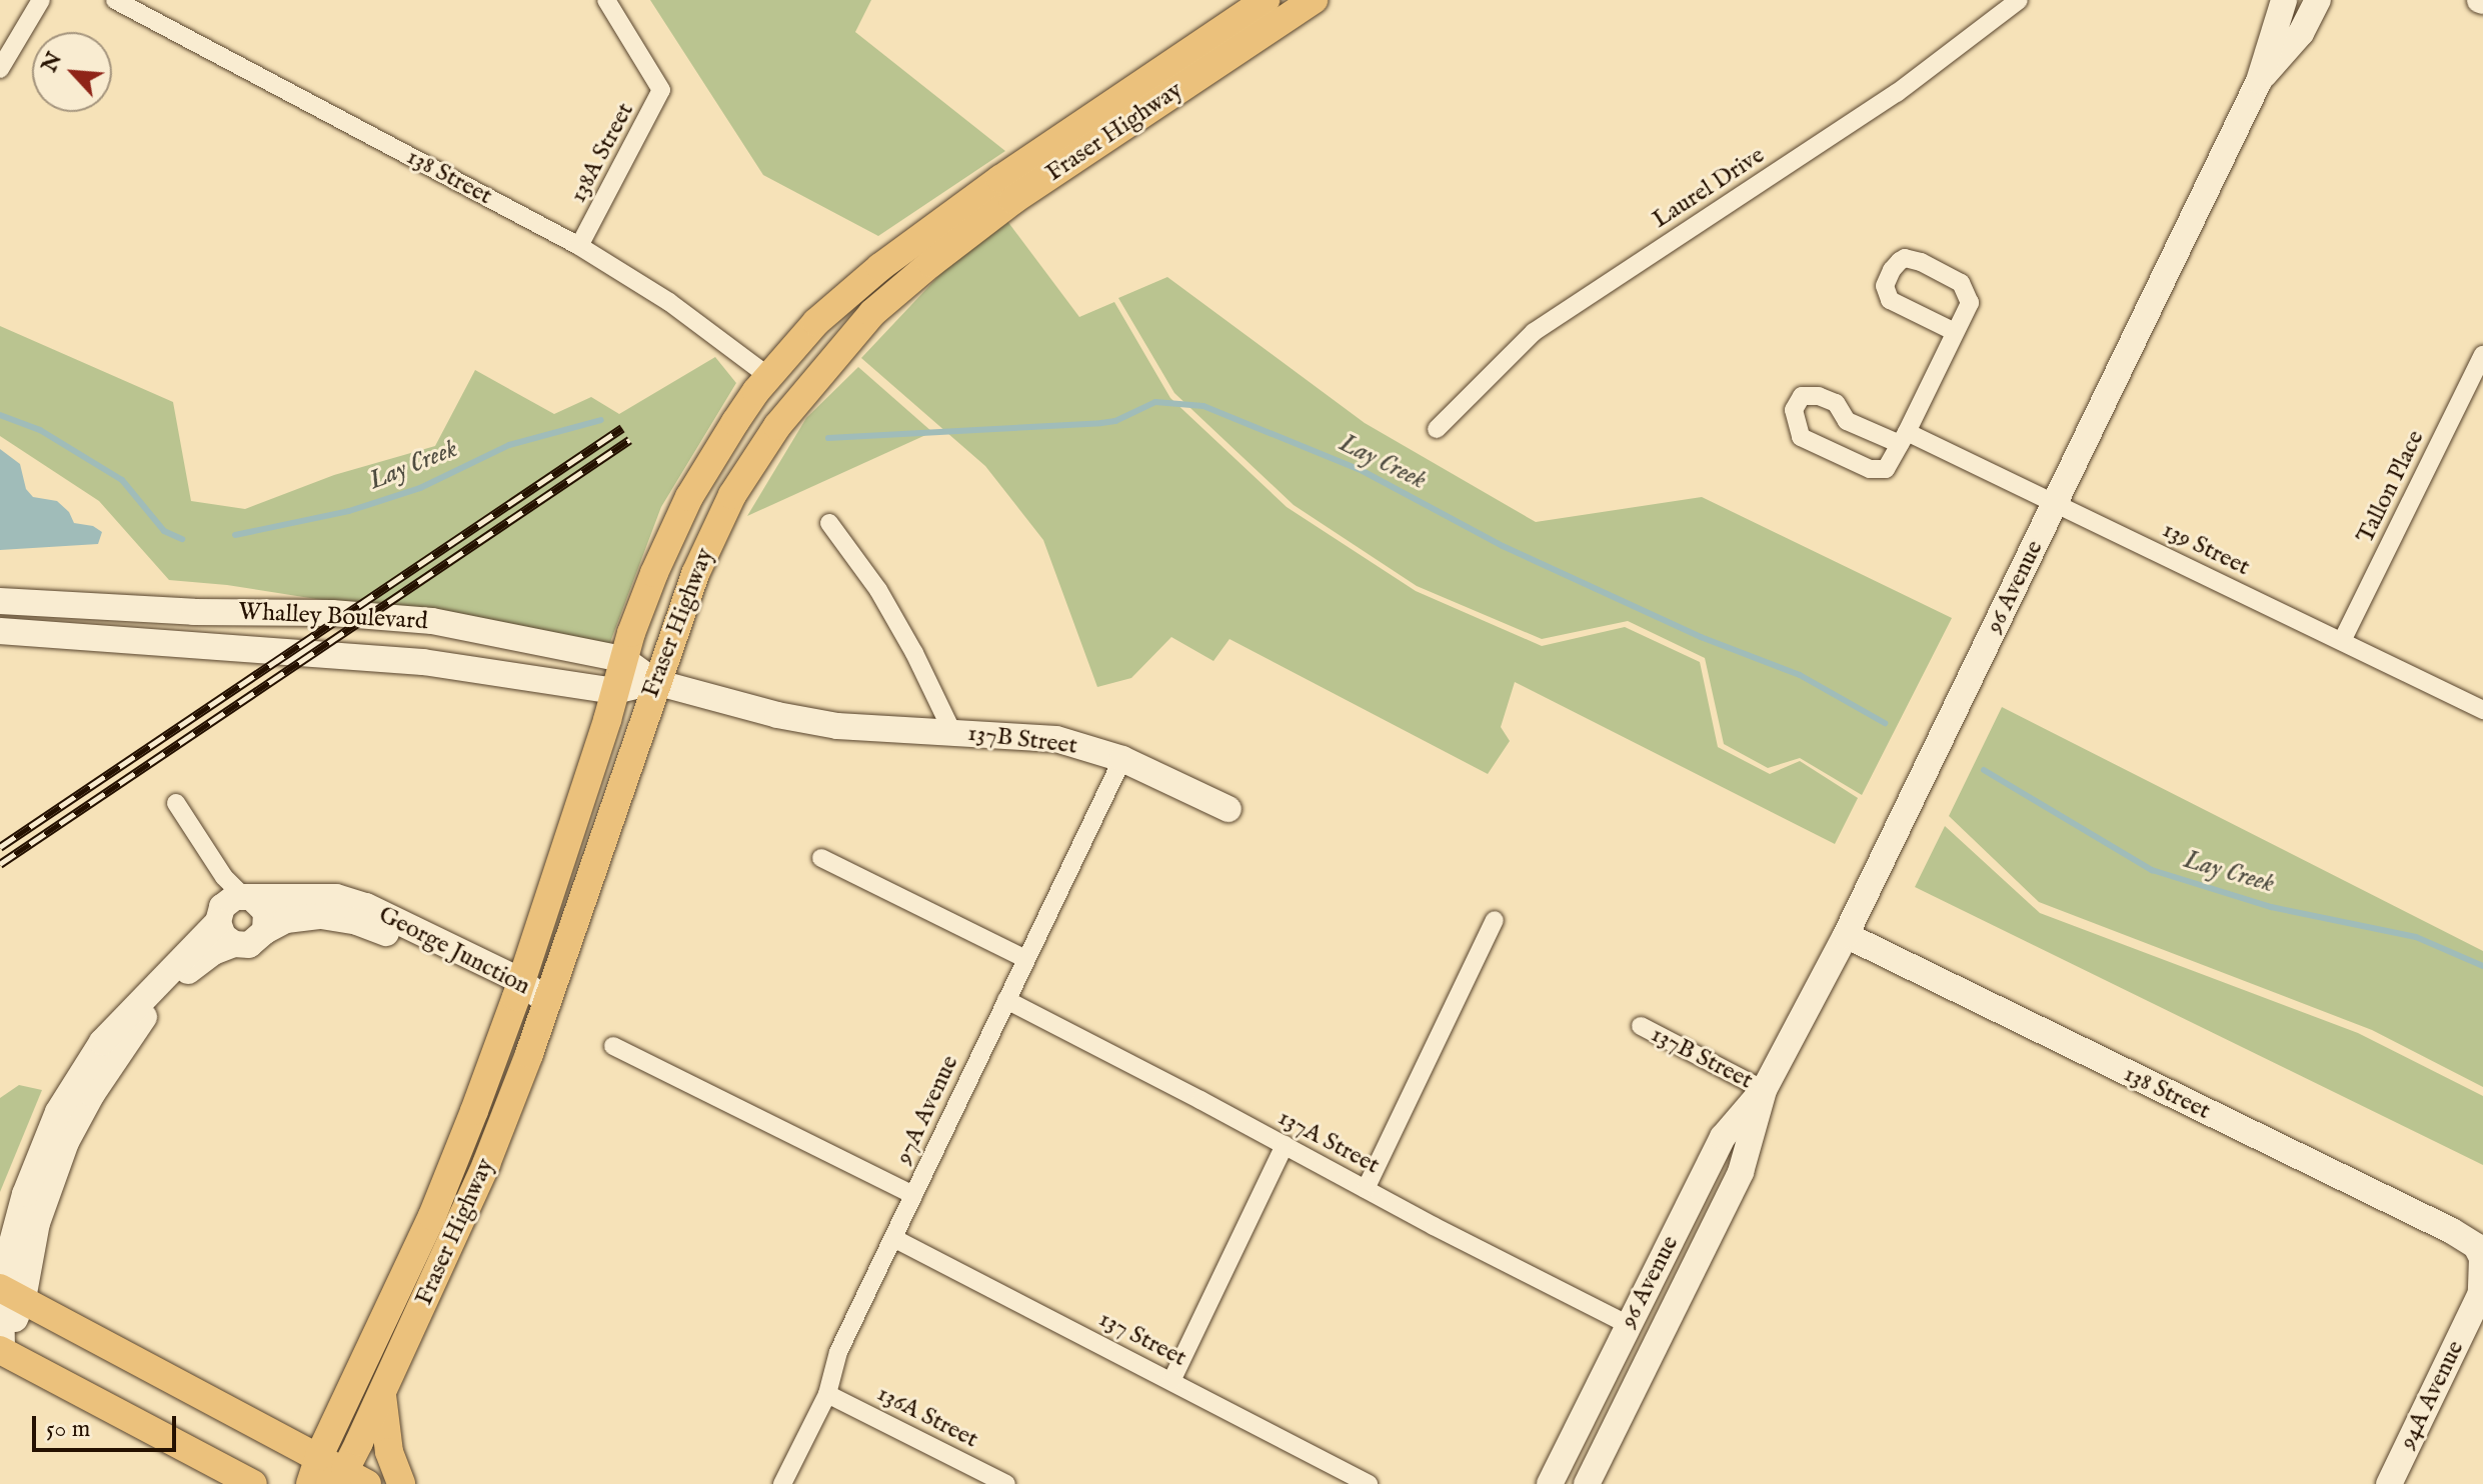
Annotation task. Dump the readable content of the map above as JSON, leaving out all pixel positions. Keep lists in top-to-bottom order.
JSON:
{
  "streets": {
    "main road": [
      "Fraser Highway",
      "138 Street",
      "96 Avenue",
      "Whalley Boulevard",
      "137B Street",
      "George Junction",
      "94A Avenue"
    ],
    "street": [
      "138A Street",
      "Laurel Drive",
      "Tallon Place",
      "139 Street",
      "97A Avenue",
      "137A Street",
      "137 Street",
      "136A Street"
    ]
  },
  "crossings": [
    ["Fraser Highway", "138 Street"],
    ["Fraser Highway", "Whalley Boulevard"],
    ["Fraser Highway", "George Junction"],
    ["138A Street", "138 Street"],
    ["138 Street", "96 Avenue"],
    ["138 Street", "94A Avenue"],
    ["Tallon Place", "139 Street"],
    ["139 Street", "96 Avenue"],
    ["96 Avenue", "137B Street"],
    ["96 Avenue", "137A Street"],
    ["Whalley Boulevard", "137B Street"],
    ["137B Street", "97A Avenue"],
    ["97A Avenue", "137A Street"],
    ["97A Avenue", "137 Street"],
    ["97A Avenue", "136A Street"]
  ],
  "water": ["Lay Creek"],
  "scale_bar": "50 m",
  "north": "top left"
}
